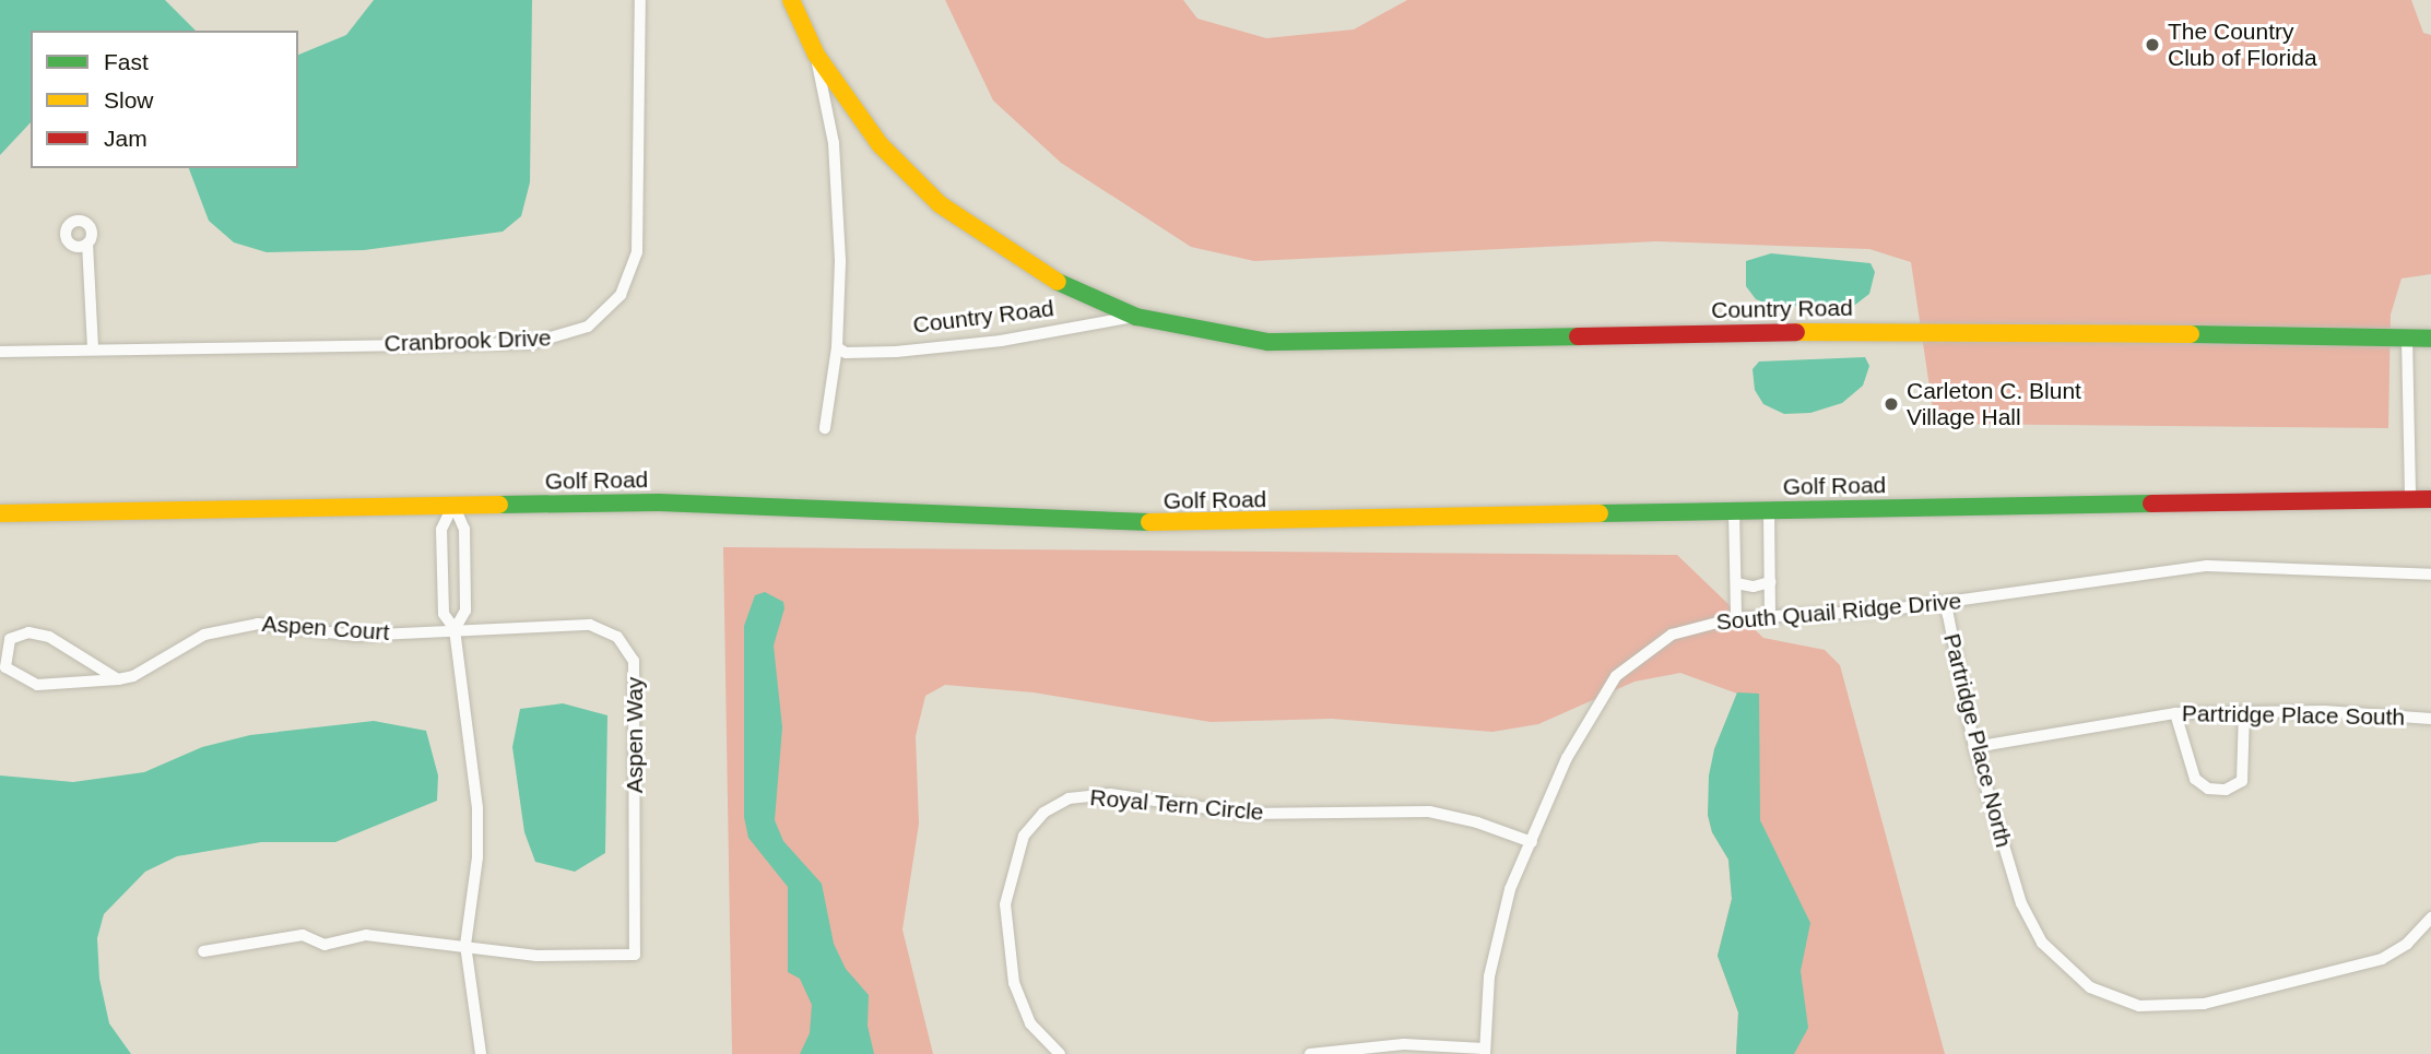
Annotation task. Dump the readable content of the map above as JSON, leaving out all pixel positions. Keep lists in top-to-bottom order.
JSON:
{
  "streets": {
    "street": [
      "Country Road",
      "Cranbrook Drive",
      "Golf Road",
      "South Quail Ridge Drive",
      "Aspen Court",
      "Partridge Place South",
      "Aspen Way",
      "Partridge Place North",
      "Royal Tern Circle"
    ]
  },
  "crossings": [
    ["South Quail Ridge Drive", "Partridge Place North"],
    ["South Quail Ridge Drive", "Royal Tern Circle"],
    ["Aspen Court", "Aspen Way"],
    ["Partridge Place South", "Partridge Place North"]
  ],
  "places": ["The Country Club of Florida", "Carleton C. Blunt Village Hall"],
  "legend": ["Fast", "Slow", "Jam"]
}
